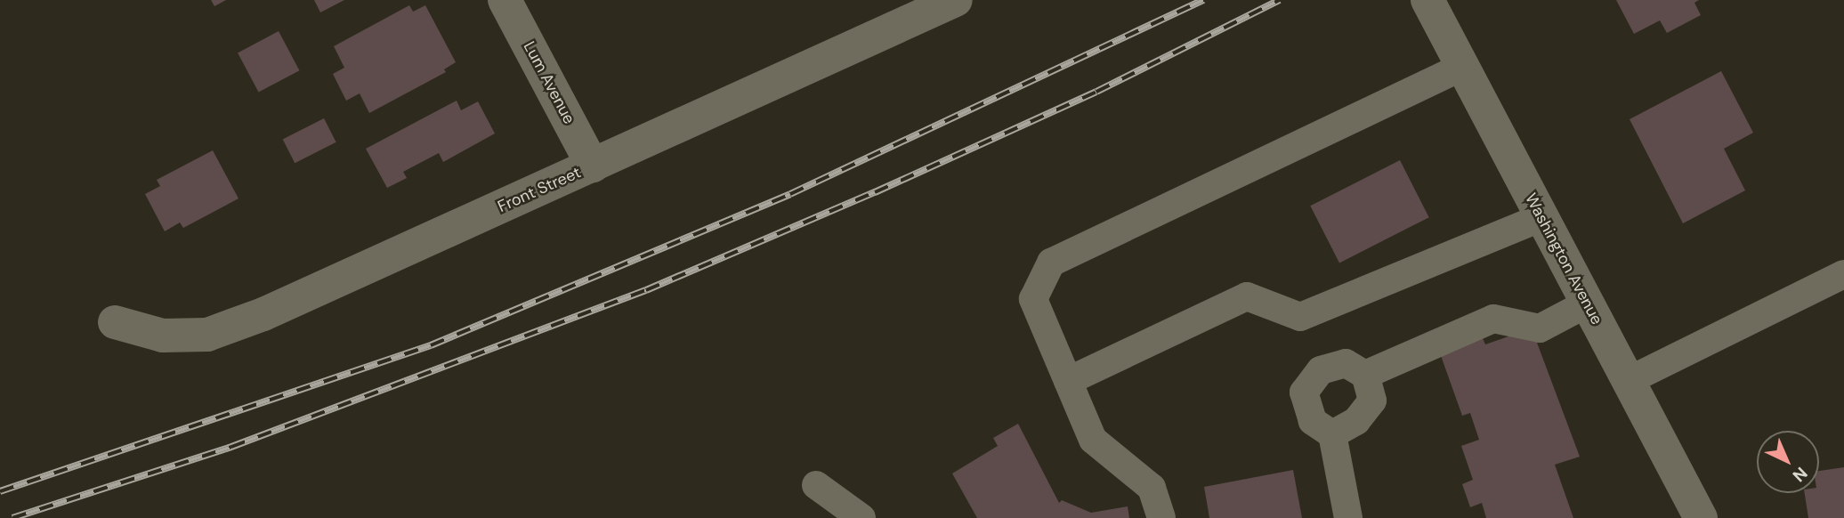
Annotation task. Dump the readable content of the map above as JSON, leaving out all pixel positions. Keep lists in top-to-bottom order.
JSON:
{
  "streets": {
    "street": ["Lum Avenue", "Front Street", "Washington Avenue"]
  },
  "crossings": [
    ["Lum Avenue", "Front Street"]
  ],
  "north": "bottom right"
}
